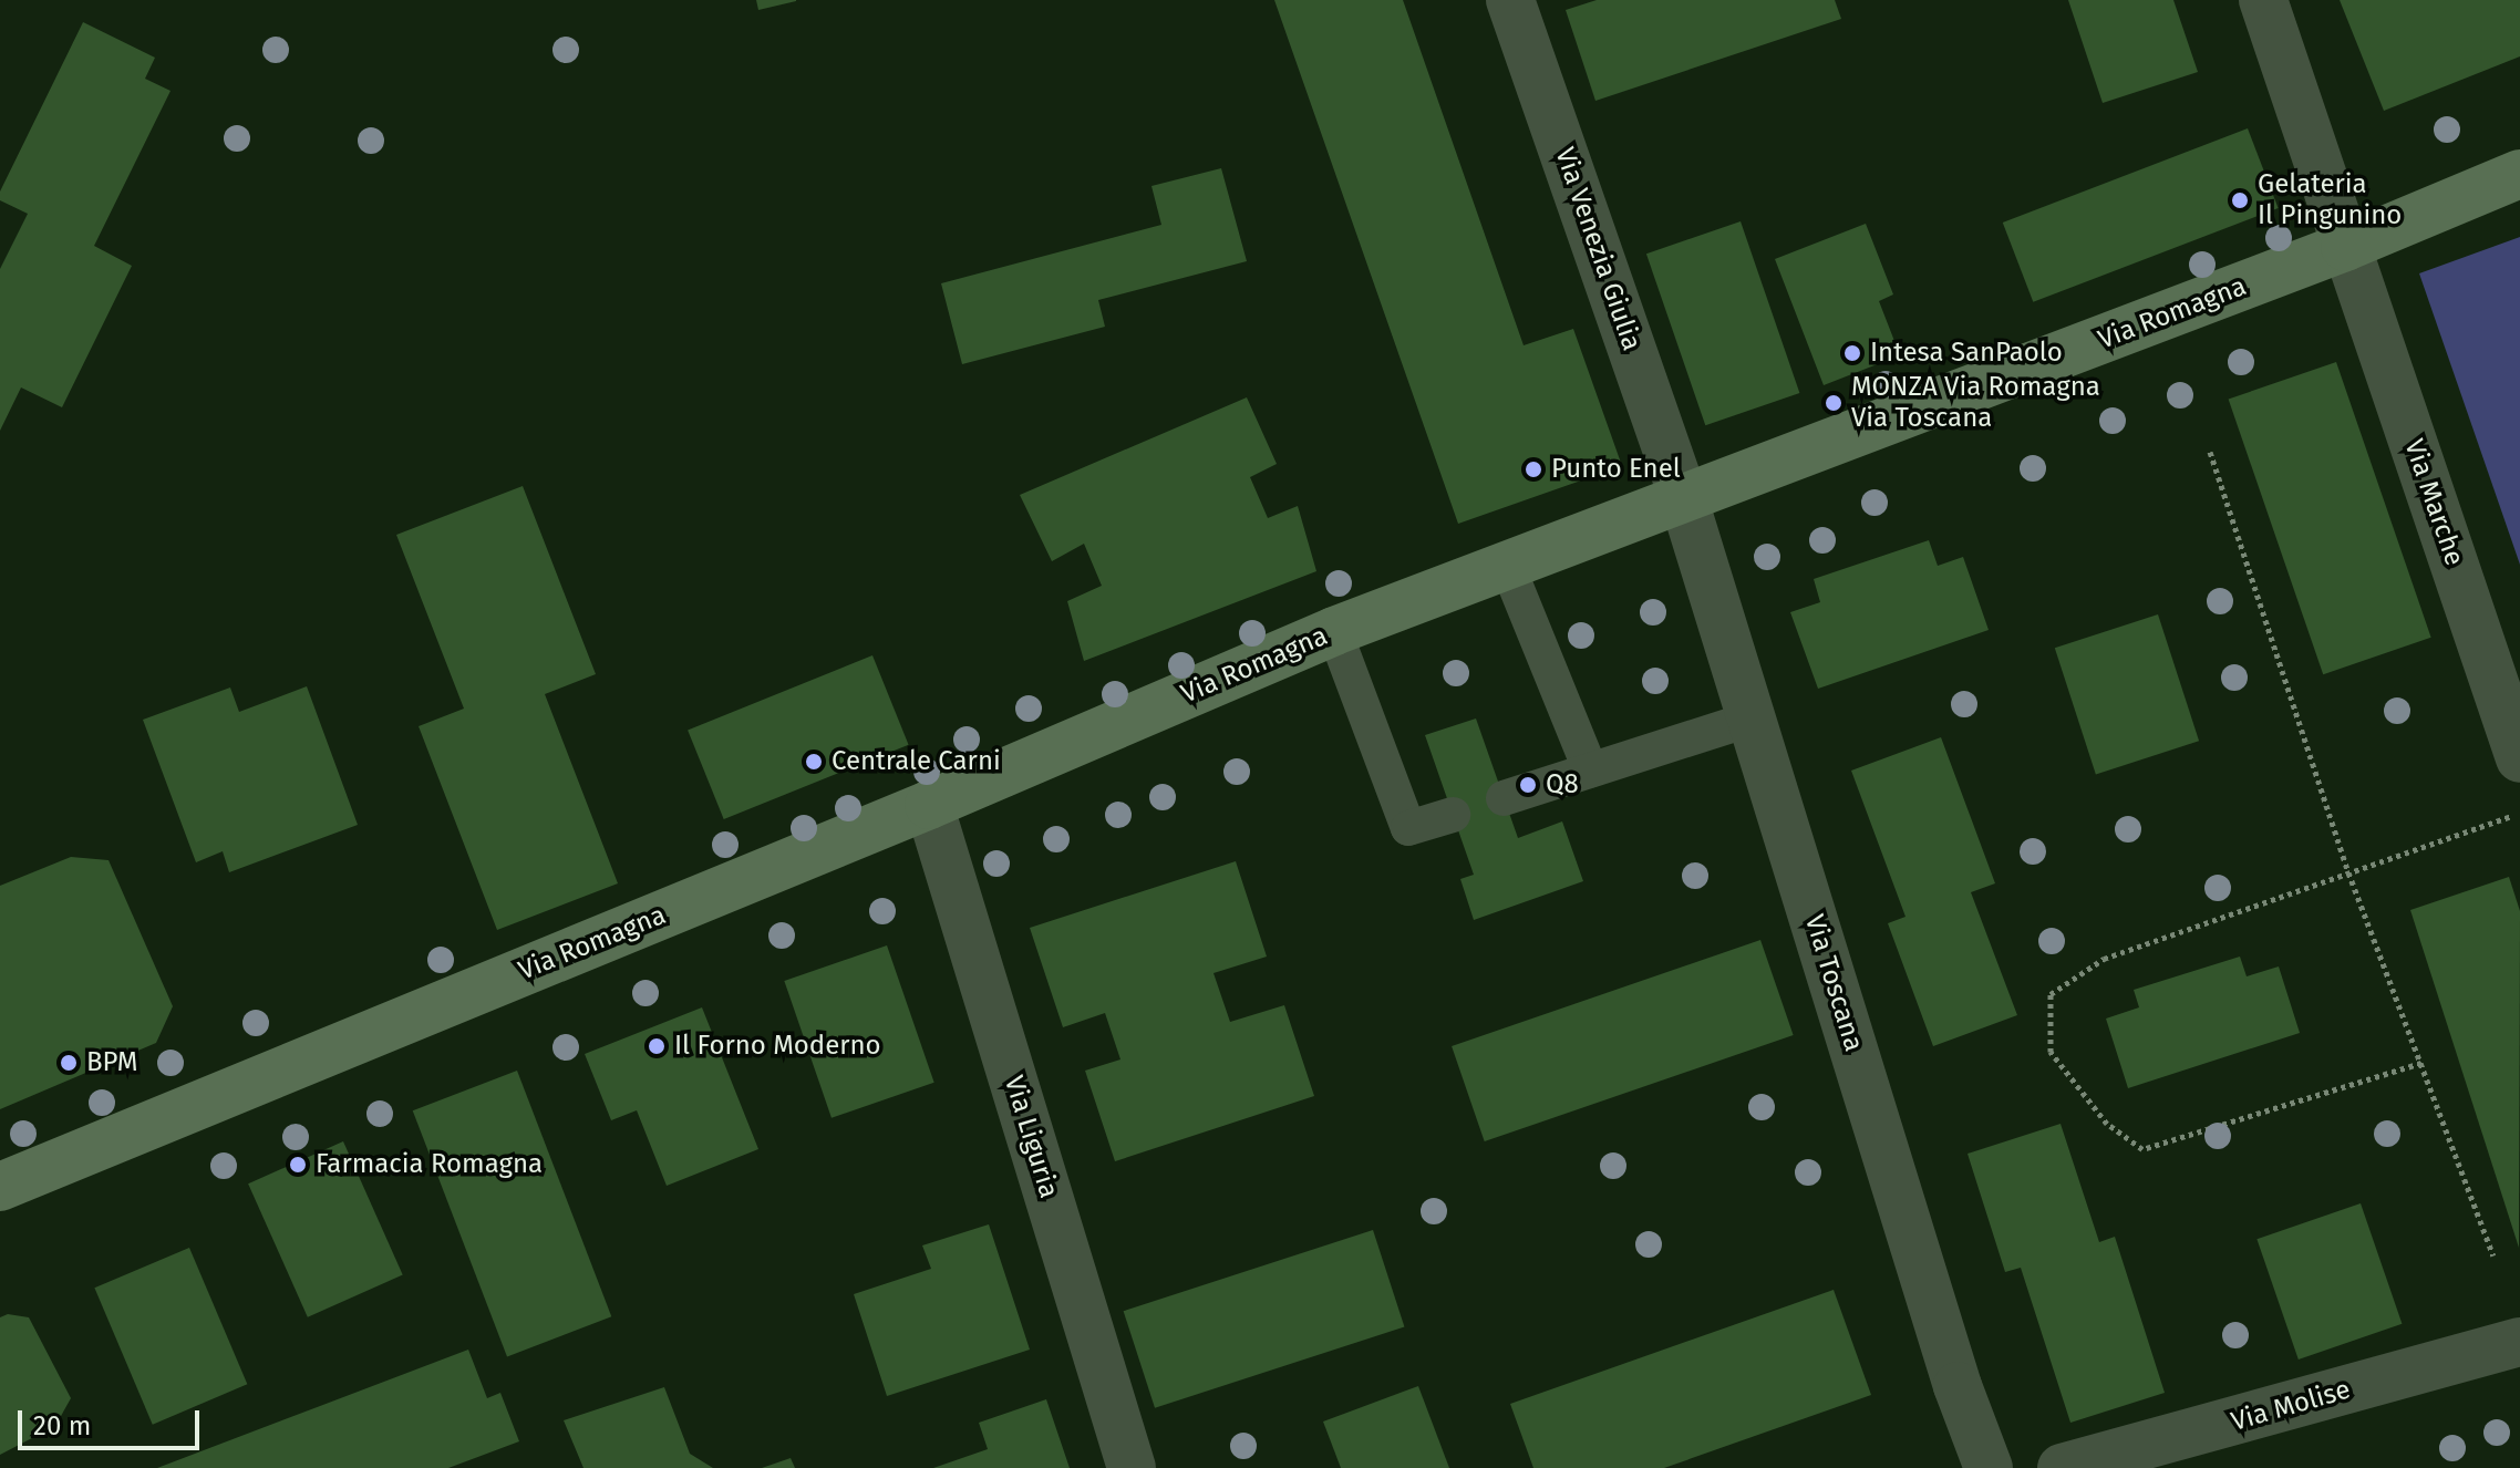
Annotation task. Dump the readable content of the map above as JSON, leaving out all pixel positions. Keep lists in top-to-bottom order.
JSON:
{
  "streets": {
    "street": [
      "Via Venezia Giulia",
      "Via Romagna",
      "Via Marche",
      "Via Toscana",
      "Via Liguria",
      "Via Molise"
    ]
  },
  "crossings": [
    ["Via Venezia Giulia", "Via Romagna"],
    ["Via Venezia Giulia", "Via Toscana"],
    ["Via Romagna", "Via Marche"],
    ["Via Romagna", "Via Toscana"],
    ["Via Romagna", "Via Liguria"]
  ],
  "places": [
    "Gelateria Il Pingunino",
    "Intesa SanPaolo",
    "MONZA Via Romagna Via Toscana",
    "Punto Enel",
    "Centrale Carni",
    "Q8",
    "Il Forno Moderno",
    "BPM",
    "Farmacia Romagna"
  ],
  "scale_bar": "20 m"
}
